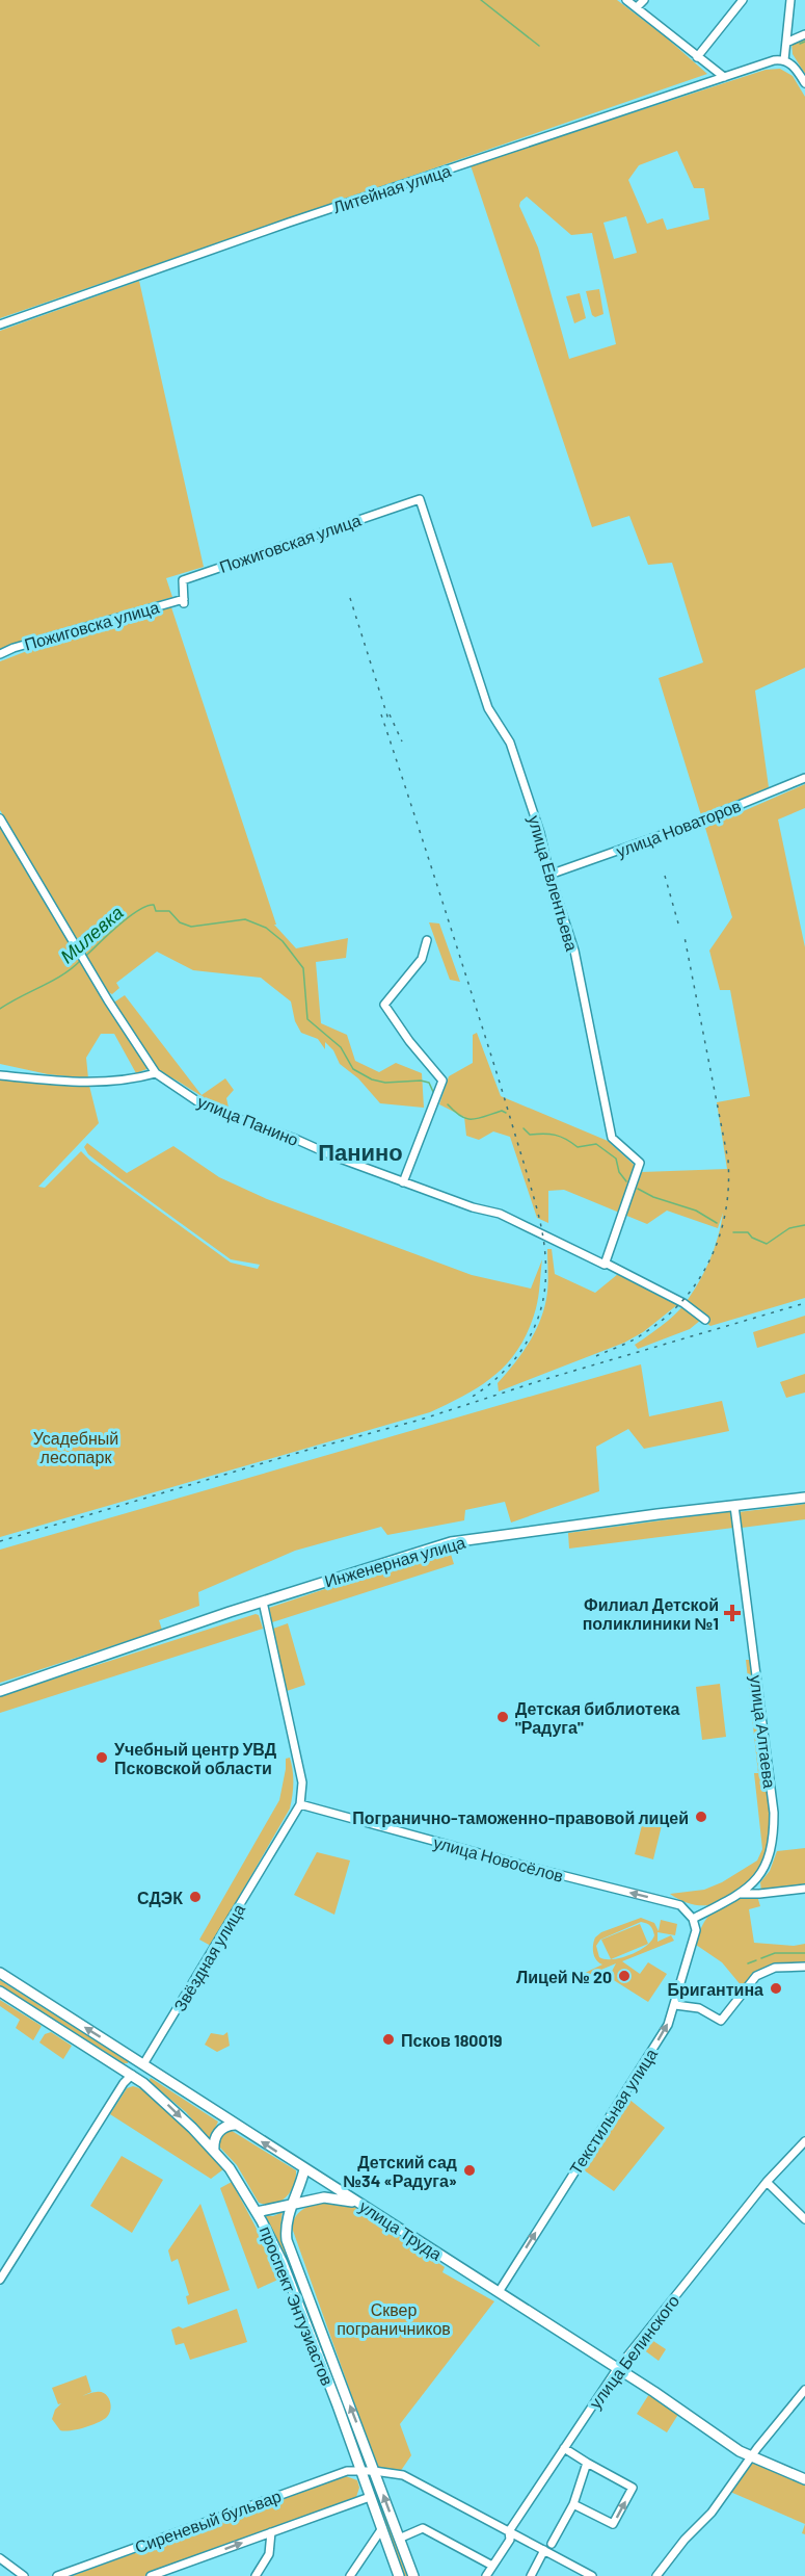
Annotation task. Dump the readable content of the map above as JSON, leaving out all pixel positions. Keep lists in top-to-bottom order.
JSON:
{
  "streets": {
    "main road": [
      "Инженерная улица",
      "Звёздная улица",
      "улица Труда",
      "проспект Энтузиастов"
    ],
    "street": [
      "Литейная улица",
      "Пожиговская улица",
      "Пожиговска улица",
      "улица Новаторов",
      "улица Евлентьева",
      "улица Панино",
      "улица Алтаева",
      "улица Новосёлов",
      "Текстильная улица",
      "улица Белинского",
      "Сиреневый бульвар"
    ]
  },
  "crossings": [
    ["Пожиговская улица", "Пожиговска улица"],
    ["Пожиговская улица", "улица Евлентьева"],
    ["улица Новаторов", "улица Евлентьева"],
    ["улица Евлентьева", "улица Панино"],
    ["Инженерная улица", "улица Алтаева"],
    ["улица Алтаева", "улица Новосёлов"],
    ["улица Алтаева", "Текстильная улица"],
    ["улица Новосёлов", "Звёздная улица"],
    ["улица Новосёлов", "Текстильная улица"],
    ["Звёздная улица", "улица Труда"],
    ["Звёздная улица", "проспект Энтузиастов"],
    ["Текстильная улица", "улица Труда"],
    ["улица Труда", "проспект Энтузиастов"],
    ["улица Труда", "улица Белинского"],
    ["проспект Энтузиастов", "Сиреневый бульвар"],
    ["улица Белинского", "Сиреневый бульвар"]
  ],
  "one_way": ["улица Новосёлов", "Текстильная улица"],
  "districts": ["Панино"],
  "water": ["Милевка"],
  "parks": ["Усадебный лесопарк", "Сквер пограничников"],
  "places": {
    "health": ["Филиал Детской поликлиники №1"],
    "other": [
      "Детская библиотека \"Радуга\"",
      "Учебный центр УВД Псковской области",
      "Погранично-таможенно-правовой лицей",
      "СДЭК",
      "Лицей № 20",
      "Бригантина",
      "Псков 180019",
      "Детский сад №34 «Радуга»"
    ]
  }
}
